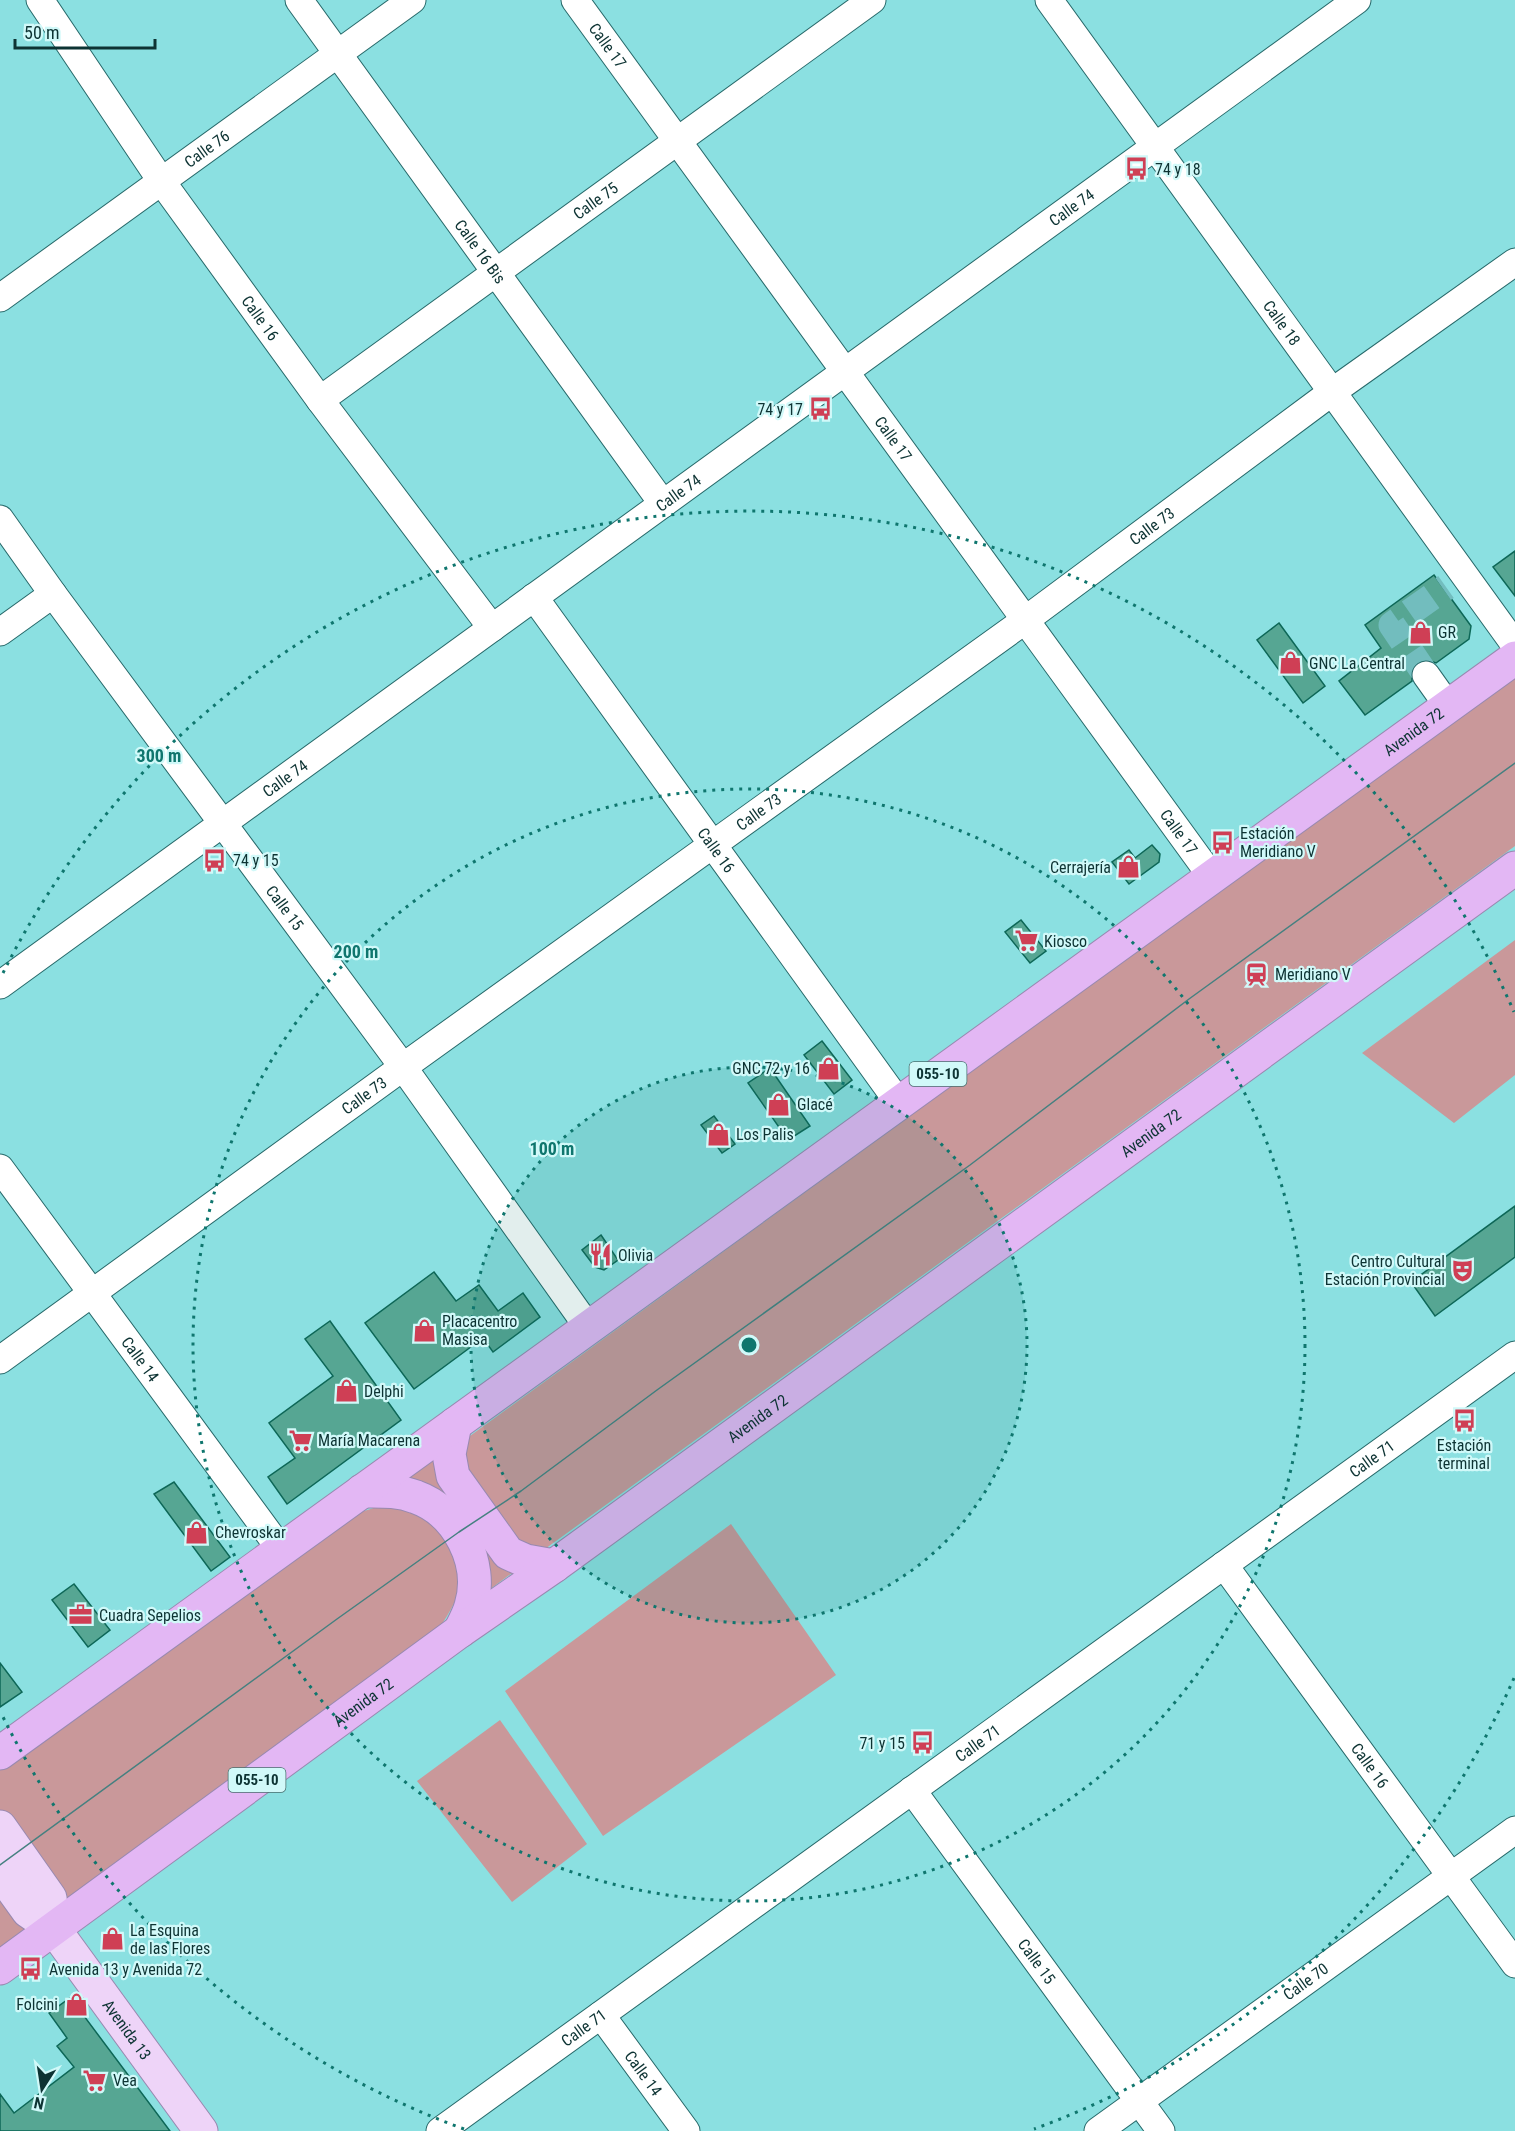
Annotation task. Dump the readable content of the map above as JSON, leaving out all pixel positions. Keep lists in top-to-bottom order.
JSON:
{
  "streets": {
    "highway": ["Avenida 72", "055-10"],
    "main road": ["Avenida 13"],
    "street": [
      "Calle 17",
      "Calle 76",
      "Calle 75",
      "Calle 74",
      "Calle 16 Bis",
      "Calle 16",
      "Calle 18",
      "Calle 73",
      "Calle 15",
      "Calle 14",
      "Calle 71",
      "Calle 70"
    ]
  },
  "crossings": [
    ["Calle 17", "Calle 75"],
    ["Calle 17", "Calle 74"],
    ["Calle 17", "Calle 73"],
    ["Calle 17", "Avenida 72"],
    ["Calle 76", "Calle 16 Bis"],
    ["Calle 76", "Calle 16"],
    ["Calle 75", "Calle 16 Bis"],
    ["Calle 75", "Calle 16"],
    ["Calle 74", "Calle 16 Bis"],
    ["Calle 74", "Calle 16"],
    ["Calle 74", "Calle 18"],
    ["Calle 74", "Calle 15"],
    ["Calle 16", "Calle 73"],
    ["Calle 16", "Avenida 72"],
    ["Calle 16", "Calle 71"],
    ["Calle 16", "Calle 70"],
    ["Calle 18", "Calle 73"],
    ["Calle 73", "Calle 15"],
    ["Calle 73", "Calle 14"],
    ["Avenida 72", "Calle 15"],
    ["Avenida 72", "Calle 14"],
    ["Avenida 72", "Avenida 13"],
    ["Calle 15", "Calle 71"],
    ["Calle 15", "Calle 70"],
    ["Calle 14", "Calle 71"]
  ],
  "places": {
    "bus stop": [
      "74 y 18",
      "74 y 17",
      "Estación Meridiano V",
      "74 y 15",
      "Estación terminal",
      "71 y 15",
      "Avenida 13 y Avenida 72"
    ],
    "shop": [
      "GR",
      "GNC La Central",
      "Cerrajería",
      "GNC 72 y 16",
      "Glacé",
      "Los Palis",
      "Placacentro Masisa",
      "Delphi",
      "Chevroskar",
      "La Esquina de las Flores",
      "Folcini"
    ],
    "supermarket": ["Kiosco", "María Macarena", "Vea"],
    "station": ["Meridiano V"],
    "restaurant": ["Olivia"],
    "theatre": ["Centro Cultural Estación Provincial"],
    "office": ["Cuadra Sepelios"]
  },
  "scale_bar": "50 m",
  "north": "bottom",
  "rings": ["300 m", "200 m", "100 m"]
}
